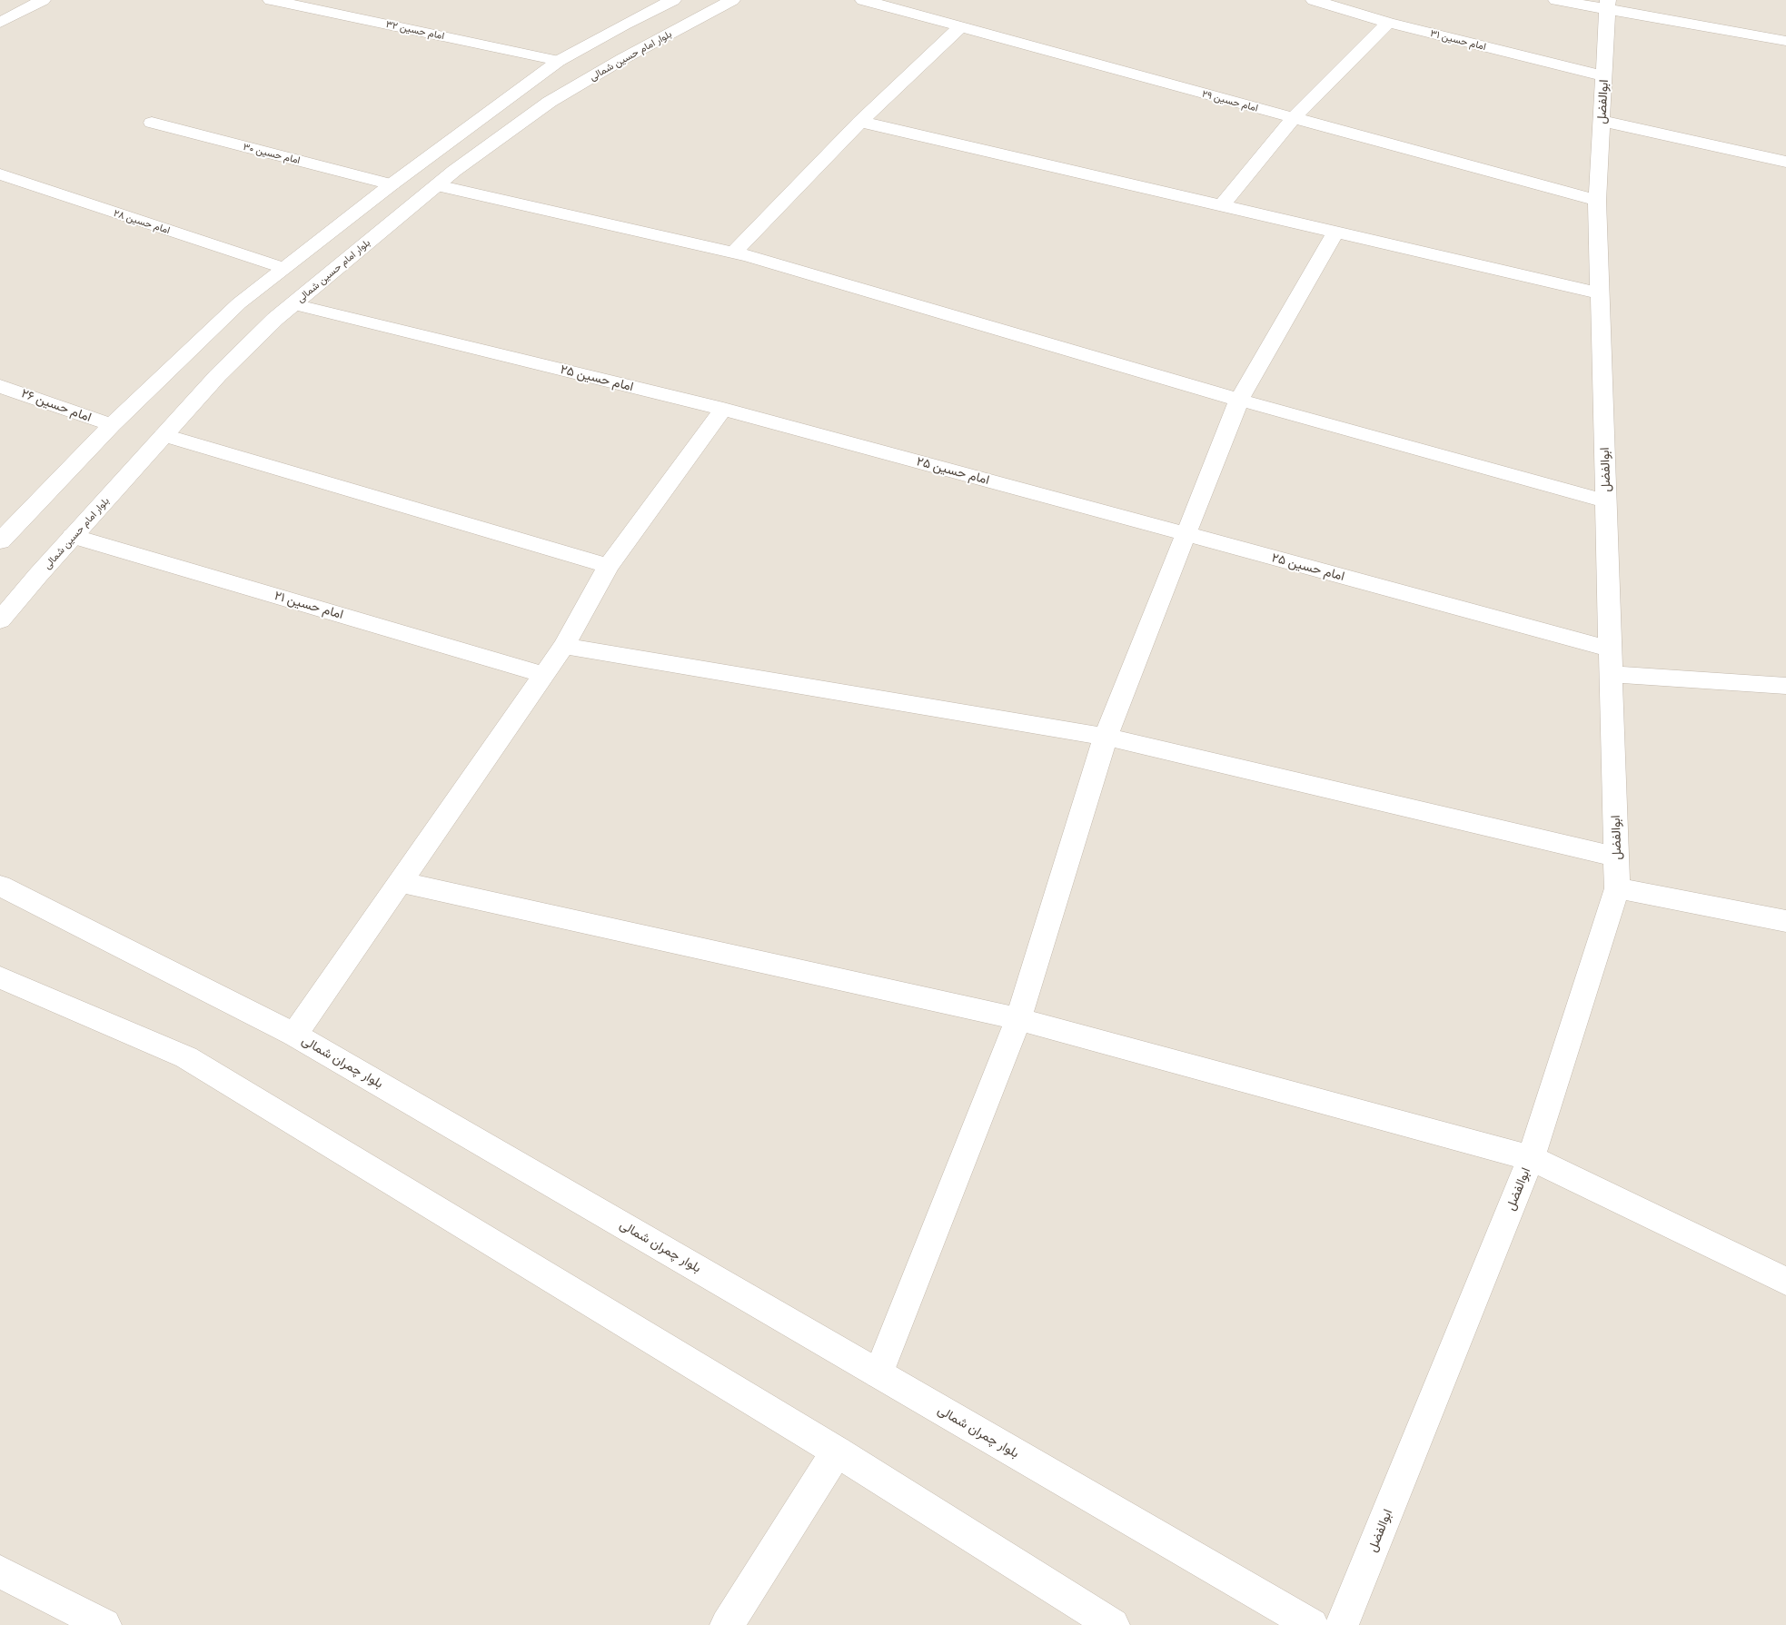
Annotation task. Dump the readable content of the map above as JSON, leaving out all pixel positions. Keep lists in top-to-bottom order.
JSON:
{
  "streets": {
    "street": [
      "امام حسین ۳۲",
      "امام حسین ۳۱",
      "بلوار امام حسین شمالی",
      "امام حسین ۲۹",
      "ابوالفضل",
      "امام حسین ۳۰",
      "امام حسین ۲۸",
      "امام حسین ۲۵",
      "امام حسین ۲۶",
      "امام حسین ۲۱",
      "بلوار چمران شمالی"
    ]
  },
  "crossings": [
    ["امام حسین ۳۱", "ابوالفضل"],
    ["بلوار امام حسین شمالی", "امام حسین ۲۵"],
    ["بلوار امام حسین شمالی", "امام حسین ۲۱"],
    ["امام حسین ۲۹", "ابوالفضل"],
    ["ابوالفضل", "امام حسین ۲۵"]
  ]
}
